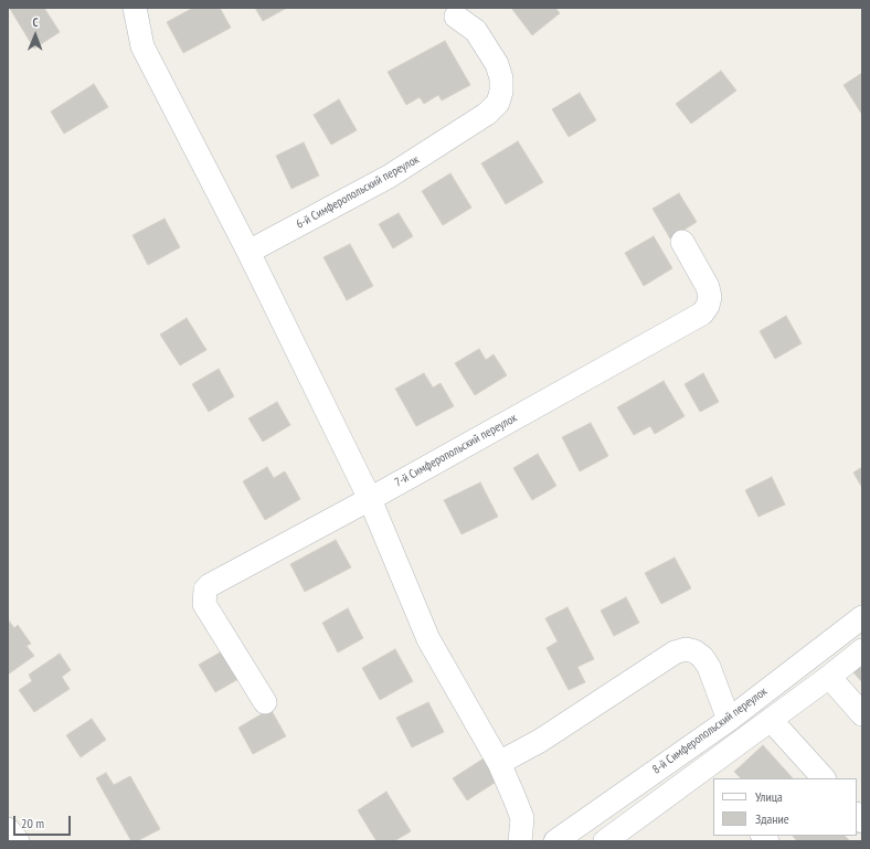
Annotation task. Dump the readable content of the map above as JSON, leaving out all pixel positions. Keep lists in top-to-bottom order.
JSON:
{
  "streets": {
    "street": ["6-й Симферопольский переулок", "7-й Симферопольский переулок", "8-й Симферопольский переулок"]
  },
  "legend": ["Улица", "Здание"],
  "scale_bar": "20 m",
  "north": "top"
}
